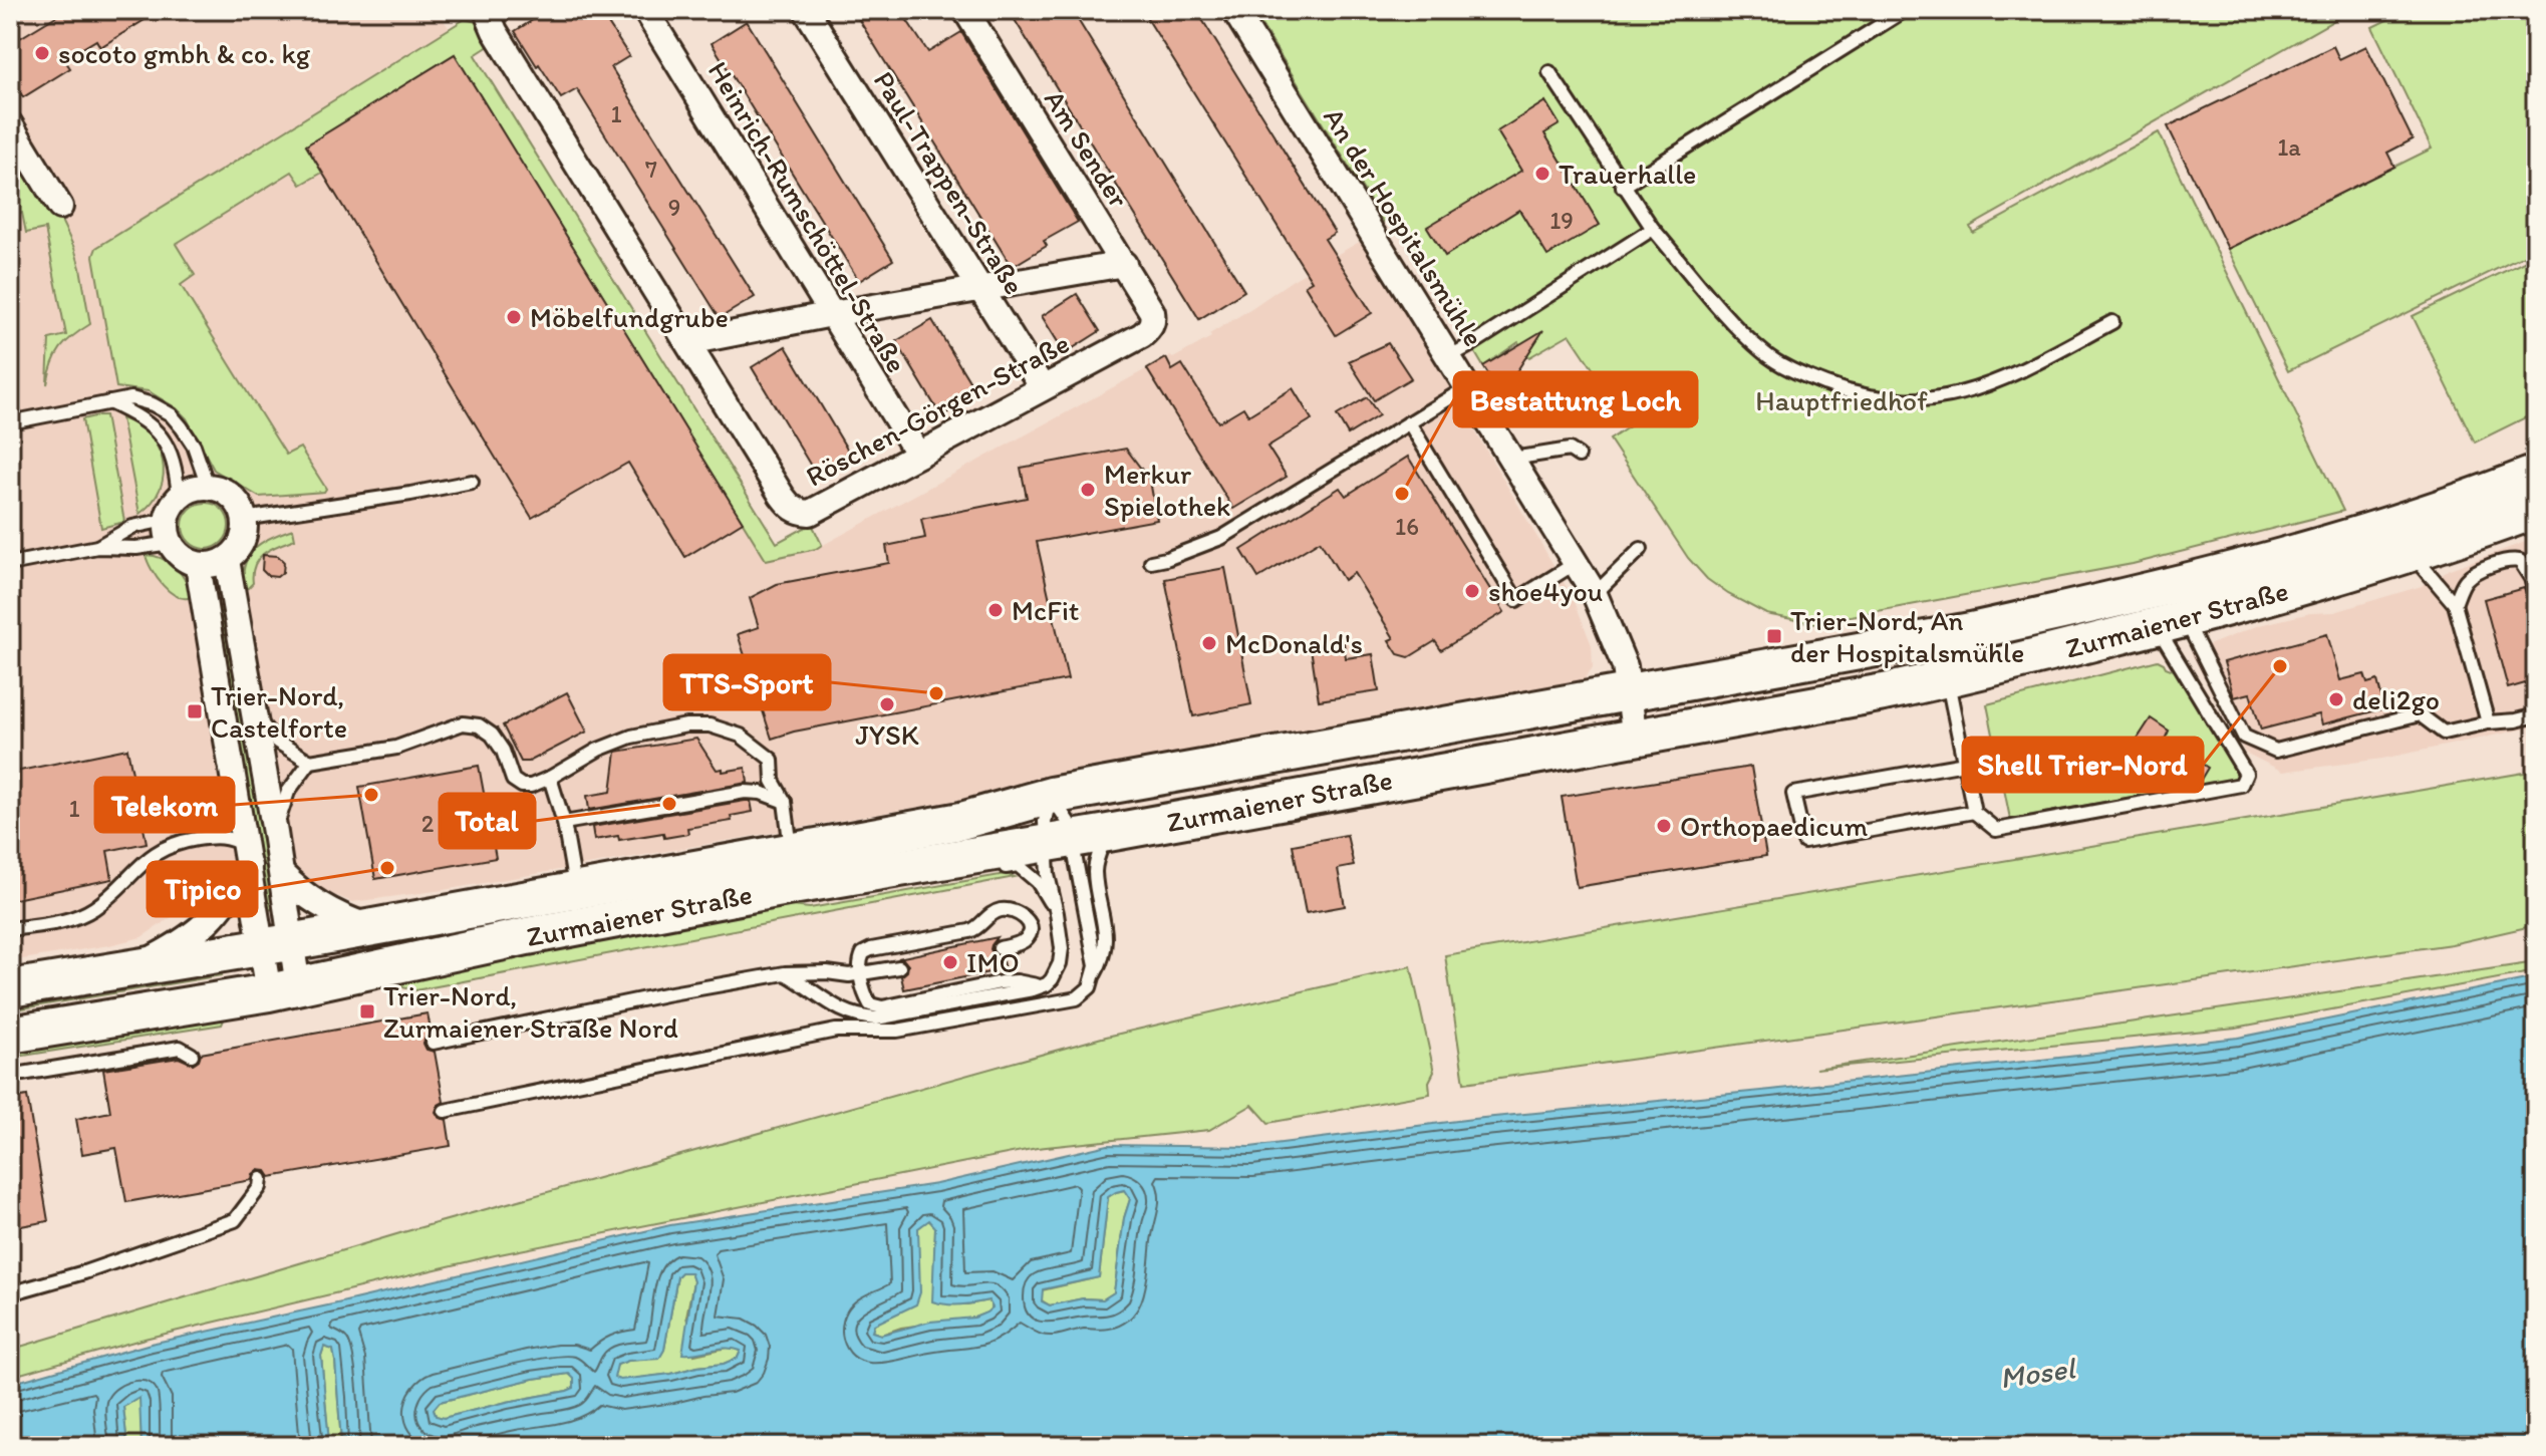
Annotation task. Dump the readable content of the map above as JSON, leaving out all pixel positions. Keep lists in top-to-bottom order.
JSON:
{
  "streets": {
    "main road": ["Zurmaiener Straße"],
    "street": [
      "Am Sender",
      "Paul-Trappen-Straße",
      "Heinrich-Rumschöttel-Straße",
      "An der Hospitalsmühle",
      "Röschen-Görgen-Straße"
    ]
  },
  "crossings": [
    ["Am Sender", "Röschen-Görgen-Straße"],
    ["Paul-Trappen-Straße", "Röschen-Görgen-Straße"],
    ["Heinrich-Rumschöttel-Straße", "Röschen-Görgen-Straße"],
    ["An der Hospitalsmühle", "Zurmaiener Straße"]
  ],
  "water": ["Mosel"],
  "parks": ["Hauptfriedhof"],
  "places": {
    "other": [
      "socoto gmbh & co. kg",
      "Trauerhalle",
      "Möbelfundgrube",
      "Merkur Spielothek",
      "Bestattung Loch",
      "shoe4you",
      "McFit",
      "McDonald's",
      "Shell Trier-Nord",
      "TTS-Sport",
      "deli2go",
      "JYSK",
      "Telekom",
      "Total",
      "Orthopaedicum",
      "Tipico",
      "IMO"
    ],
    "transit": ["Trier-Nord, An der Hospitalsmühle", "Trier-Nord, Castelforte", "Trier-Nord, Zurmaiener Straße Nord"]
  },
  "house_numbers": [
    "1",
    "1a",
    "7",
    "9",
    "19",
    "16",
    "1",
    "2"
  ]
}
